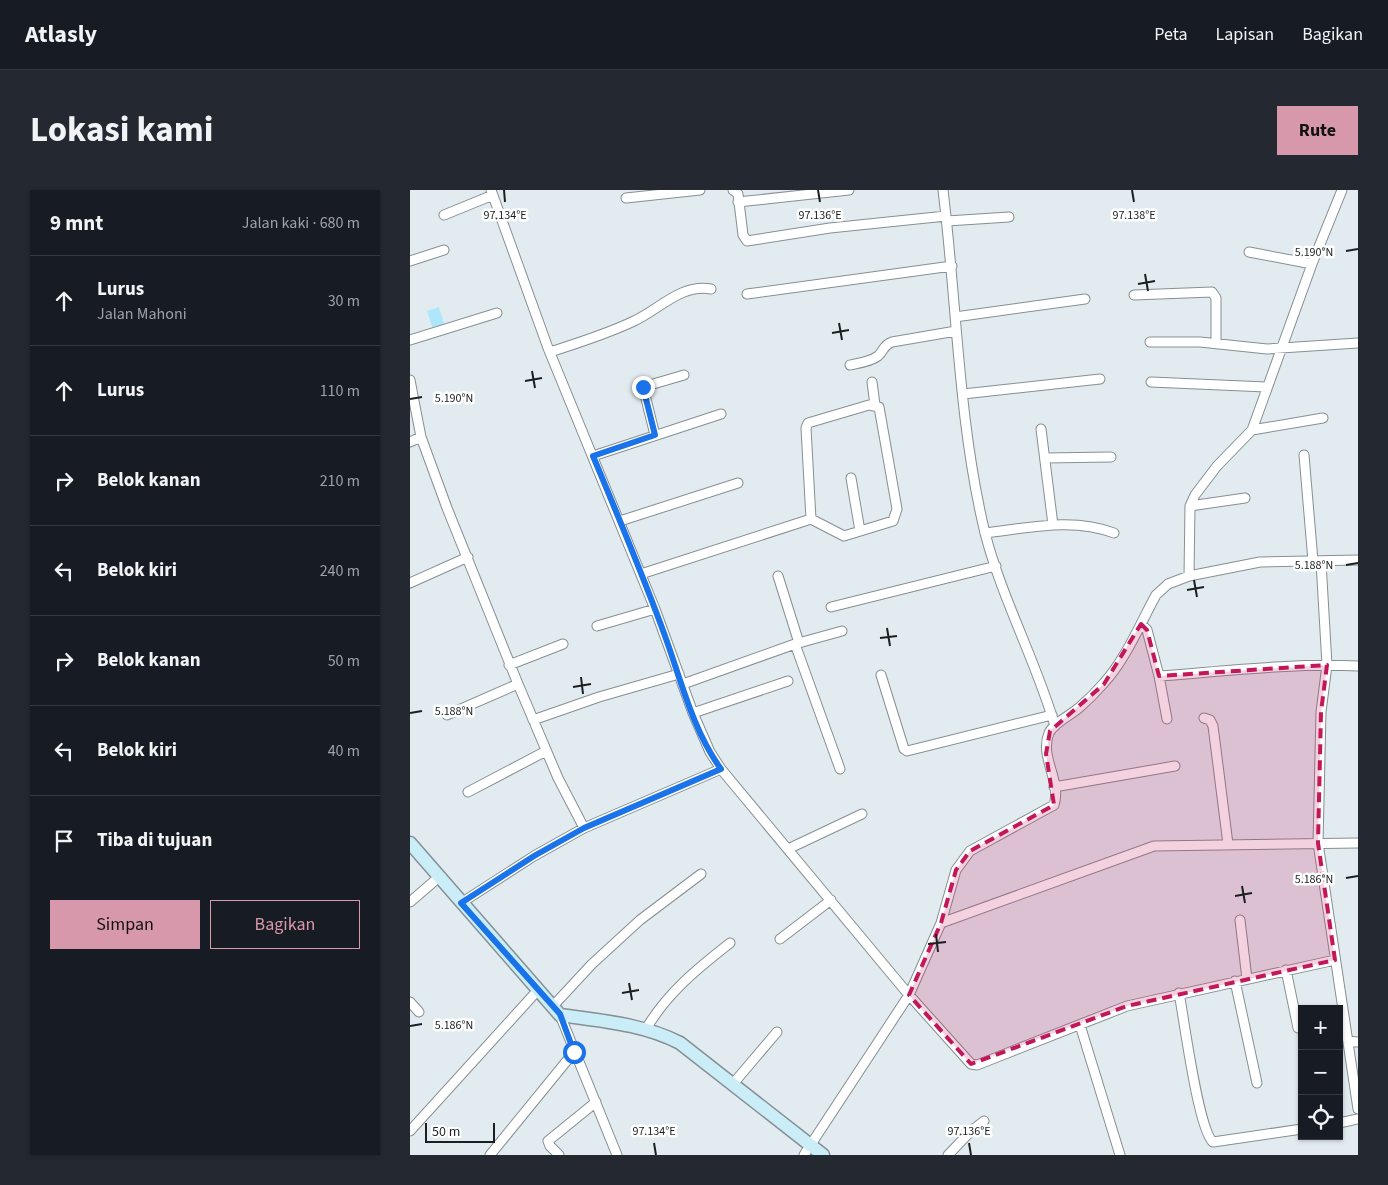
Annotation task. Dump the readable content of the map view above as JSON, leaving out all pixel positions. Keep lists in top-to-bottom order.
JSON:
{
  "scale_bar": "50 m",
  "page": {
    "header": "Atlasly",
    "nav": ["Peta", "Lapisan", "Bagikan"],
    "title": "Lokasi kami",
    "buttons": [
      "Rute",
      ["Simpan", "Bagikan"]
    ],
    "heading": ["9 mnt", "Jalan kaki · 680 m"],
    "list": [
      ["Lurus", "Jalan Mahoni", "30 m"],
      ["Lurus", "110 m"],
      ["Belok kanan", "210 m"],
      ["Belok kiri", "240 m"],
      ["Belok kanan", "50 m"],
      ["Belok kiri", "40 m"],
      "Tiba di tujuan"
    ],
    "map_buttons": ["+", "−"],
    "scale": "50 m"
  },
  "coordinates": [
    "97.134°E",
    "97.136°E",
    "97.138°E",
    "5.190°N",
    "5.188°N",
    "5.186°N"
  ]
}
